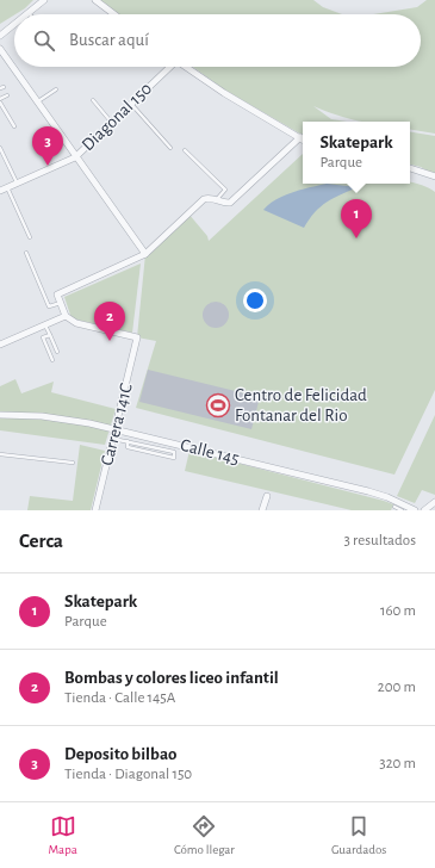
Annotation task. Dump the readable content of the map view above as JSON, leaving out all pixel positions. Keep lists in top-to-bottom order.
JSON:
{
  "streets": {
    "street": ["Diagonal 150", "Carrera 141C", "Calle 145"]
  },
  "crossings": [
    ["Carrera 141C", "Calle 145"]
  ],
  "places": {
    "sports": ["Centro de Felicidad Fontanar del Rio"]
  },
  "page": {
    "search": "Buscar aquí",
    "popup": ["Skatepark", "Parque"],
    "pins": ["3", "1", "2"],
    "heading": ["Cerca", "3 resultados"],
    "list": [
      {
        "mark": "1",
        "name": "Skatepark",
        "note": "Parque",
        "value": "160 m"
      },
      {
        "mark": "2",
        "name": "Bombas y colores liceo infantil",
        "note": "Tienda · Calle 145A",
        "value": "200 m"
      },
      {
        "mark": "3",
        "name": "Deposito bilbao",
        "note": "Tienda · Diagonal 150",
        "value": "320 m"
      }
    ],
    "nav": ["Mapa", "Cómo llegar", "Guardados"]
  }
}
